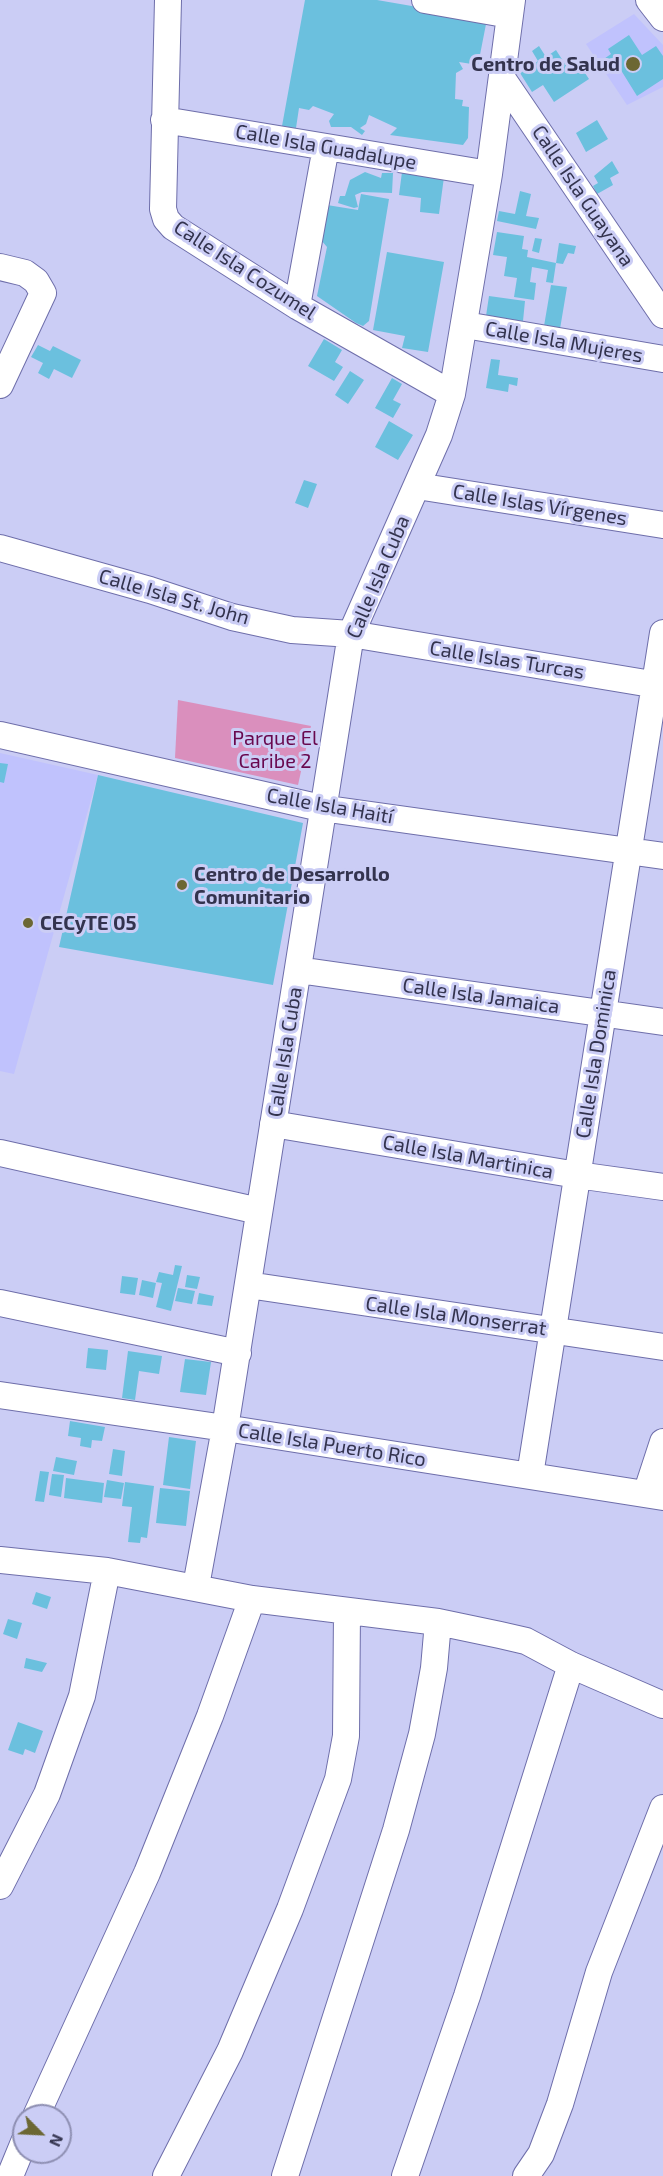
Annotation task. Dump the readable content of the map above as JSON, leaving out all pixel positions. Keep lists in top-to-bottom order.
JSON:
{
  "streets": {
    "street": [
      "Calle Isla Guadalupe",
      "Calle Isla Guayana",
      "Calle Isla Cozumel",
      "Calle Isla Mujeres",
      "Calle Islas Vírgenes",
      "Calle Isla Cuba",
      "Calle Isla St. John",
      "Calle Islas Turcas",
      "Calle Isla Haití",
      "Calle Isla Jamaica",
      "Calle Isla Dominica",
      "Calle Isla Martinica",
      "Calle Isla Monserrat",
      "Calle Isla Puerto Rico"
    ]
  },
  "crossings": [
    ["Calle Isla Guadalupe", "Calle Isla Cozumel"],
    ["Calle Isla Guadalupe", "Calle Isla Cuba"],
    ["Calle Isla Guayana", "Calle Isla Cuba"],
    ["Calle Isla Cozumel", "Calle Isla Cuba"],
    ["Calle Isla Mujeres", "Calle Isla Cuba"],
    ["Calle Islas Vírgenes", "Calle Isla Cuba"],
    ["Calle Isla Cuba", "Calle Isla St. John"],
    ["Calle Isla Cuba", "Calle Islas Turcas"],
    ["Calle Isla Cuba", "Calle Isla Haití"],
    ["Calle Isla Cuba", "Calle Isla Jamaica"],
    ["Calle Isla Cuba", "Calle Isla Martinica"],
    ["Calle Isla Cuba", "Calle Isla Monserrat"],
    ["Calle Isla Cuba", "Calle Isla Puerto Rico"],
    ["Calle Isla St. John", "Calle Islas Turcas"],
    ["Calle Islas Turcas", "Calle Isla Dominica"],
    ["Calle Isla Haití", "Calle Isla Dominica"],
    ["Calle Isla Jamaica", "Calle Isla Dominica"],
    ["Calle Isla Dominica", "Calle Isla Martinica"],
    ["Calle Isla Dominica", "Calle Isla Monserrat"],
    ["Calle Isla Dominica", "Calle Isla Puerto Rico"]
  ],
  "parks": ["Parque El Caribe 2"],
  "places": ["Centro de Salud", "Centro de Desarrollo Comunitario", "CECyTE 05"],
  "north": "bottom right"
}
